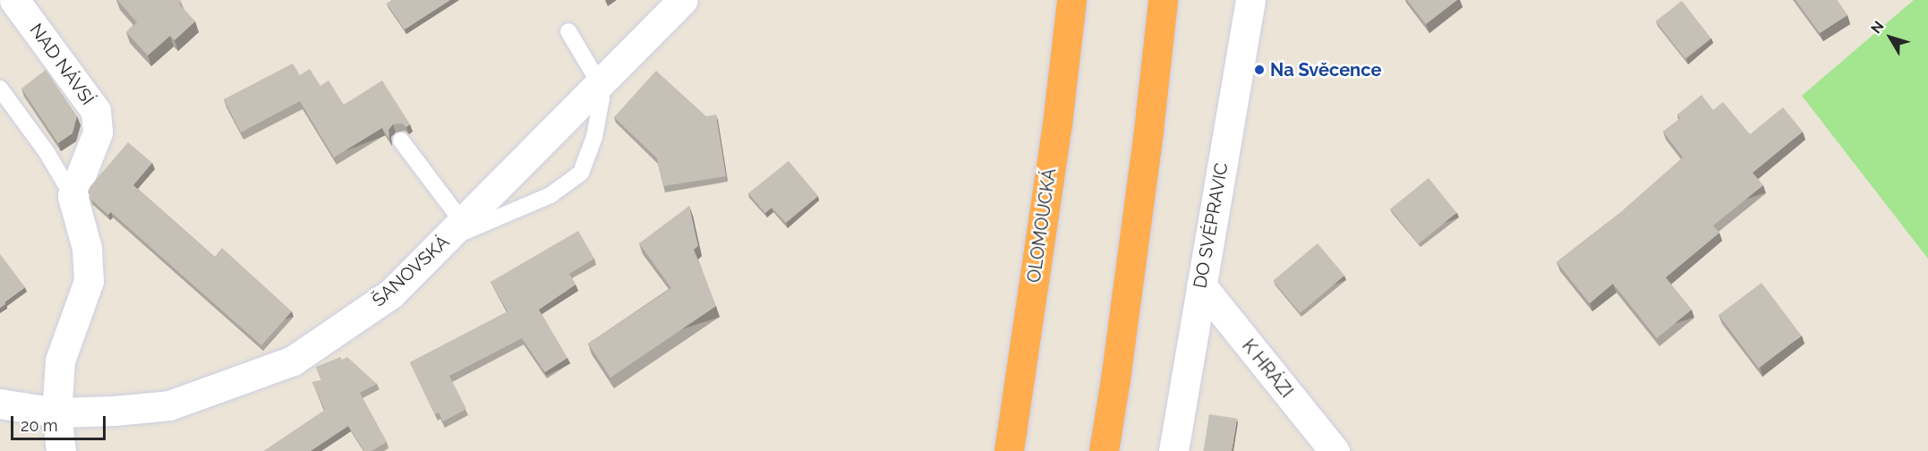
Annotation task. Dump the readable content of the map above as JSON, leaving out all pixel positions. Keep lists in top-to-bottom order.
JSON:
{
  "streets": {
    "highway": ["OLOMOUCKÁ"],
    "street": [
      "NAD NÁVSÍ",
      "DO SVÉPRAVIC",
      "ŠANOVSKÁ",
      "K HRÁZI"
    ]
  },
  "crossings": [
    ["DO SVÉPRAVIC", "K HRÁZI"]
  ],
  "places": ["Na Svěcence"],
  "scale_bar": "20 m",
  "north": "top left"
}
